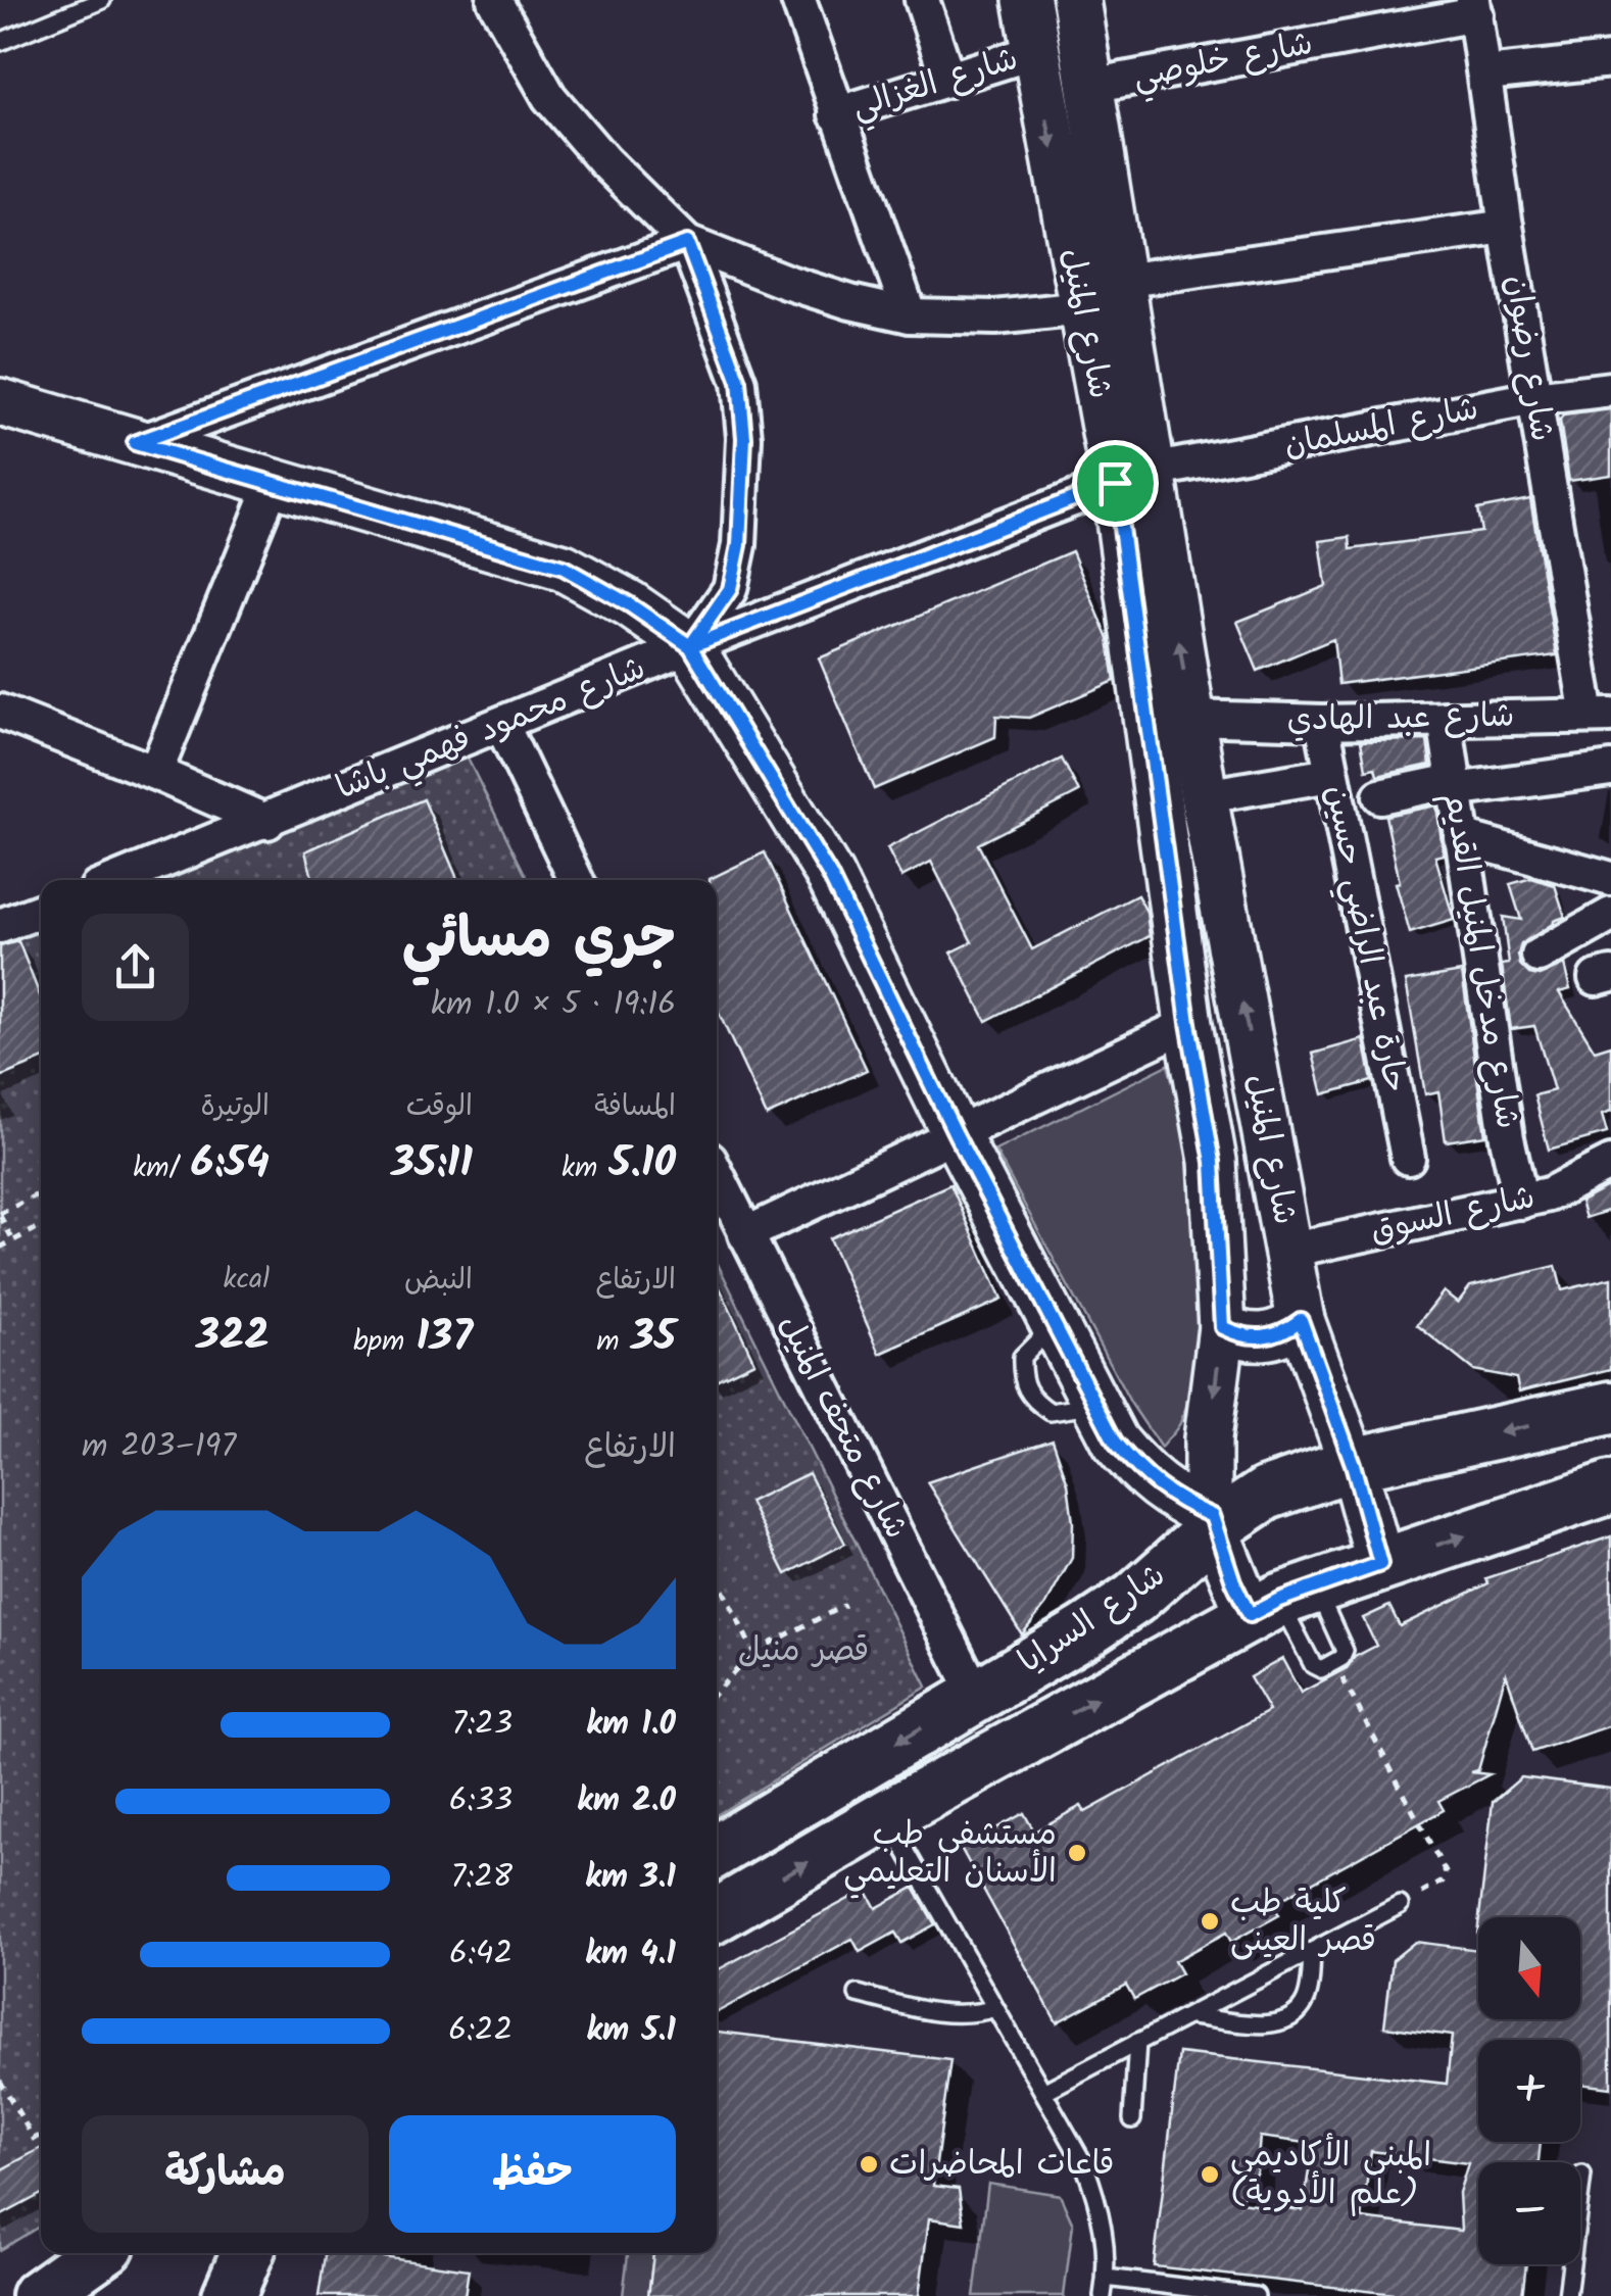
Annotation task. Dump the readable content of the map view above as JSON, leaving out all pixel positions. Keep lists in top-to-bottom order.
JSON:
{
  "streets": {
    "main road": ["شارع السرايا"],
    "street": [
      "شارع خلوصي",
      "شارع الغزالي",
      "شارع المنيل",
      "شارع رضوان",
      "شارع المسلمان",
      "شارع عبد الهادي",
      "شارع محمود فهمي باشا",
      "حارة عبد الراضي حسين",
      "شارع مدخل المنيل القديم",
      "شارع السوق",
      "شارع متحف المنيل"
    ]
  },
  "crossings": [
    ["شارع خلوصي", "شارع المنيل"],
    ["شارع خلوصي", "شارع رضوان"],
    ["شارع الغزالي", "شارع المنيل"],
    ["شارع المنيل", "شارع المسلمان"],
    ["شارع المنيل", "شارع عبد الهادي"],
    ["شارع المنيل", "شارع محمود فهمي باشا"],
    ["شارع المنيل", "شارع السوق"],
    ["شارع المنيل", "شارع السرايا"],
    ["شارع رضوان", "شارع المسلمان"],
    ["شارع رضوان", "شارع عبد الهادي"],
    ["شارع المسلمان", "شارع محمود فهمي باشا"],
    ["شارع عبد الهادي", "حارة عبد الراضي حسين"],
    ["شارع عبد الهادي", "شارع مدخل المنيل القديم"],
    ["شارع مدخل المنيل القديم", "شارع السوق"],
    ["شارع متحف المنيل", "شارع السرايا"]
  ],
  "parks": ["قصر منيل"],
  "places": [
    "مستشفى طب الأسنان التعليمي",
    "كلية طب قصر العينى",
    "قاعات المحاضرات",
    "المبنى الأكاديمي (علم الأدوية)"
  ],
  "north": "bottom",
  "page": {
    "heading": ["جري مسائي", "19:16 · 5 × 1.0 km"],
    "stats": [
      ["المسافة", "5.10 km"],
      ["الوقت", "35:11"],
      ["الوتيرة", "6:54 /km"],
      ["الارتفاع", "35 m"],
      ["النبض", "137 bpm"],
      ["kcal", "322"]
    ],
    "chart": ["الارتفاع", "197–203 m"],
    "list": [
      {
        "name": "1.0 km",
        "note": "7:23"
      },
      {
        "name": "2.0 km",
        "note": "6:33"
      },
      {
        "name": "3.1 km",
        "note": "7:28"
      },
      {
        "name": "4.1 km",
        "note": "6:42"
      },
      {
        "name": "5.1 km",
        "note": "6:22"
      }
    ],
    "map_buttons": ["+", "−"],
    "buttons": ["حفظ", "مشاركة"]
  }
}
